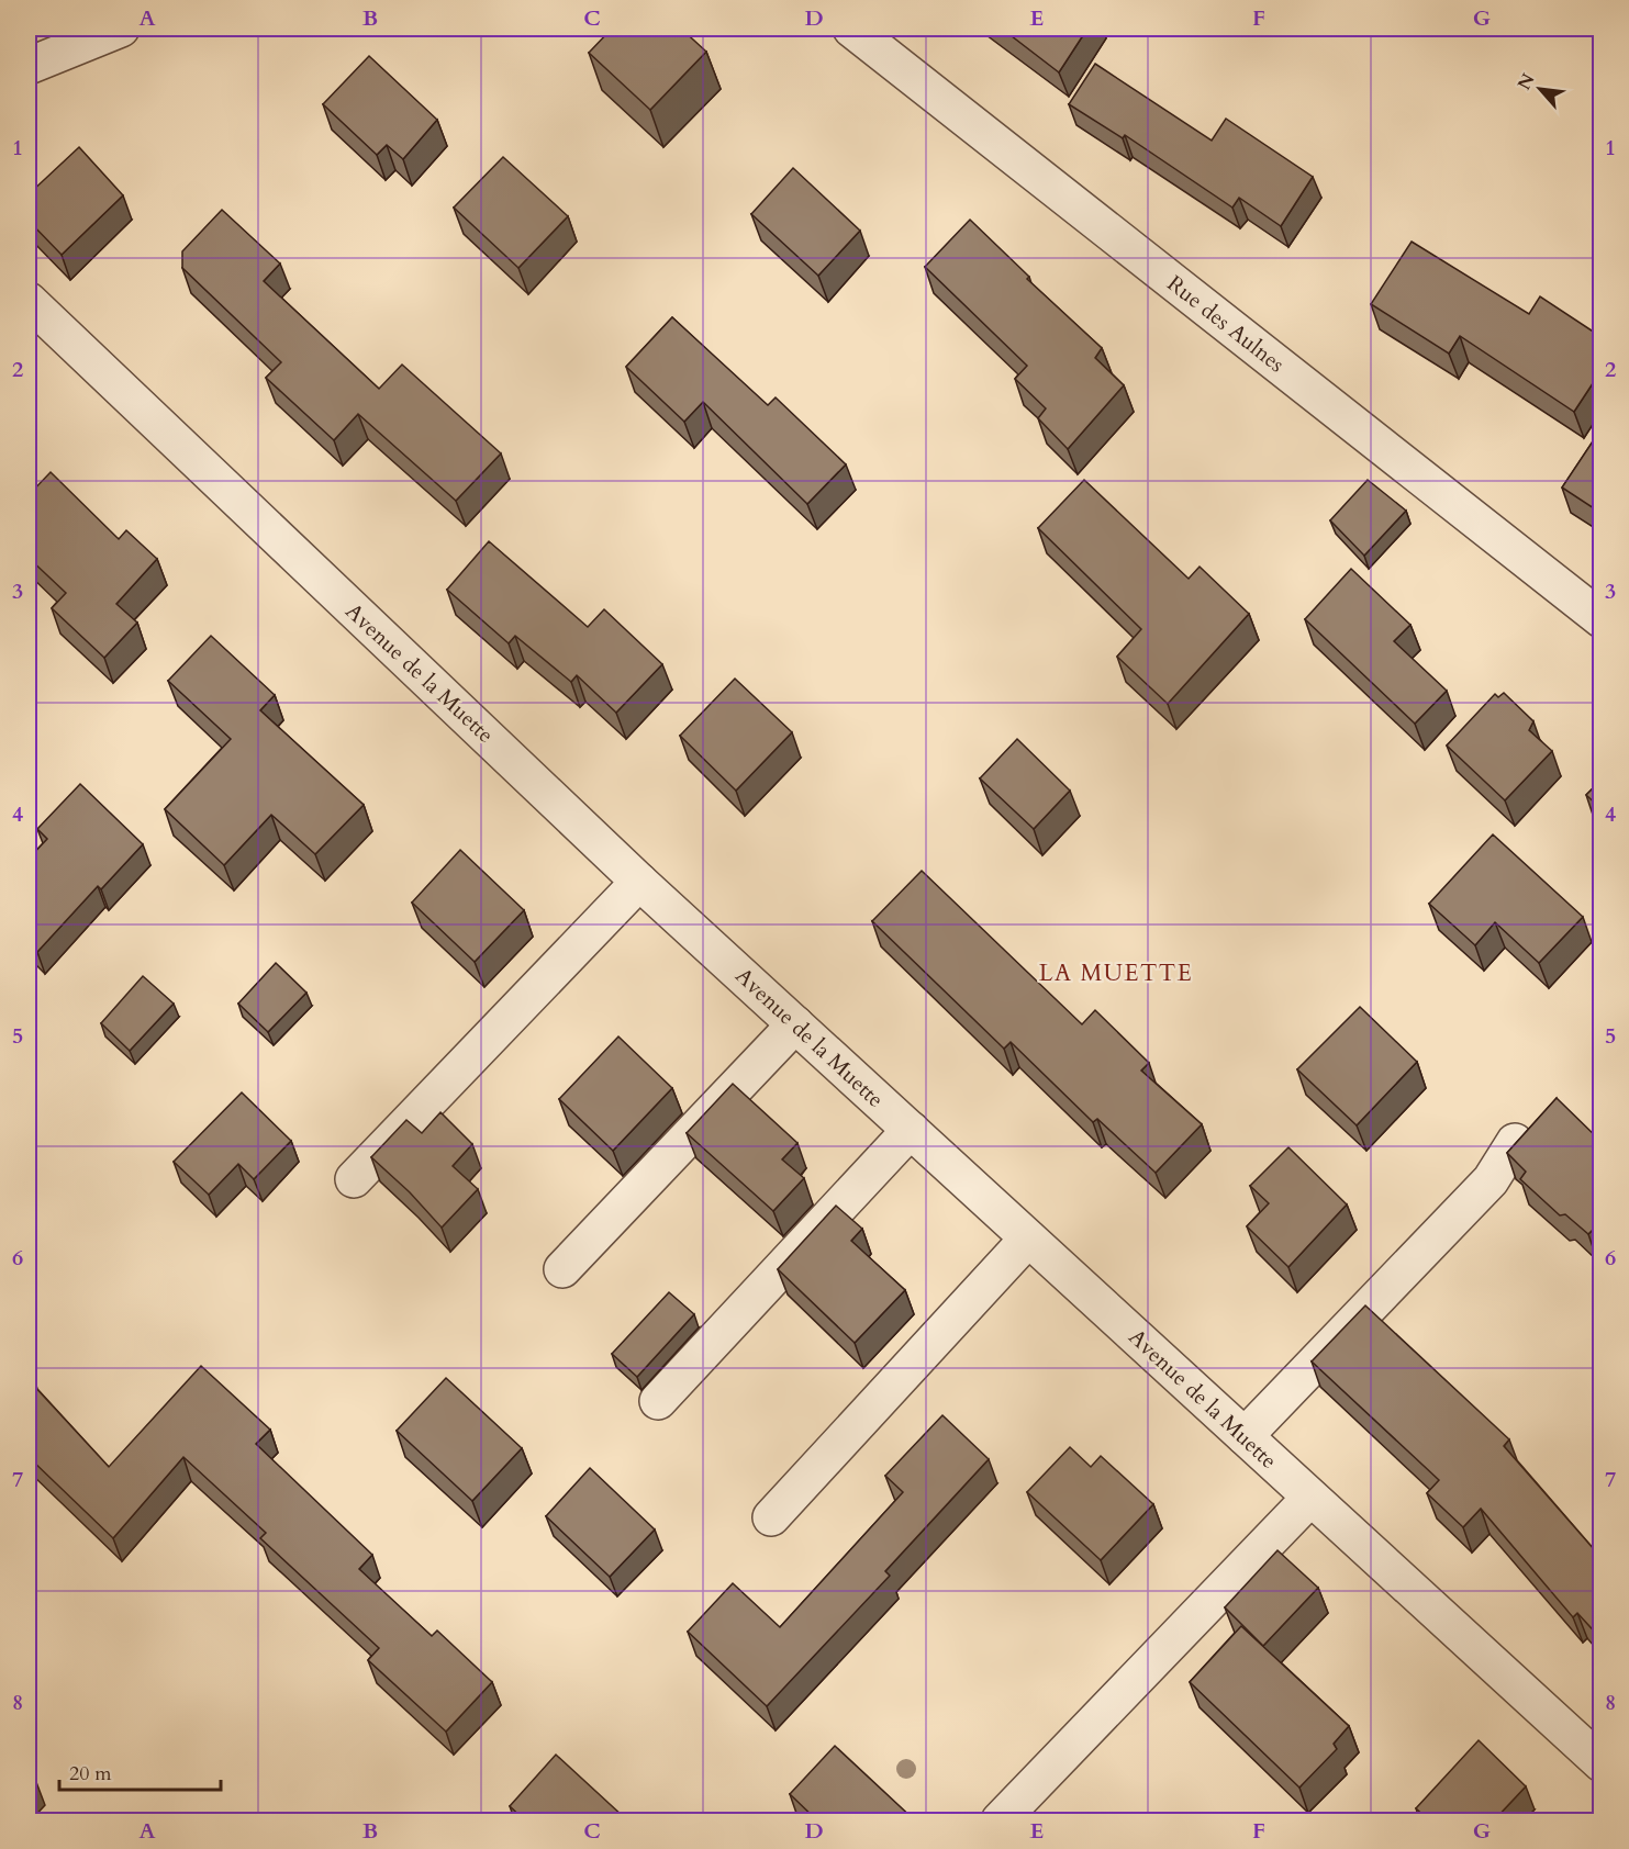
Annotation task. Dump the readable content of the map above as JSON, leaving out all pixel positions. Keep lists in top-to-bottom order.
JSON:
{
  "streets": {
    "street": ["Rue des Aulnes", "Avenue de la Muette"]
  },
  "districts": ["LA MUETTE"],
  "scale_bar": "20 m",
  "north": "top left",
  "grid": {
    "columns": [
      "A",
      "B",
      "C",
      "D",
      "E",
      "F",
      "G"
    ],
    "rows": [
      "1",
      "2",
      "3",
      "4",
      "5",
      "6",
      "7",
      "8"
    ]
  }
}
